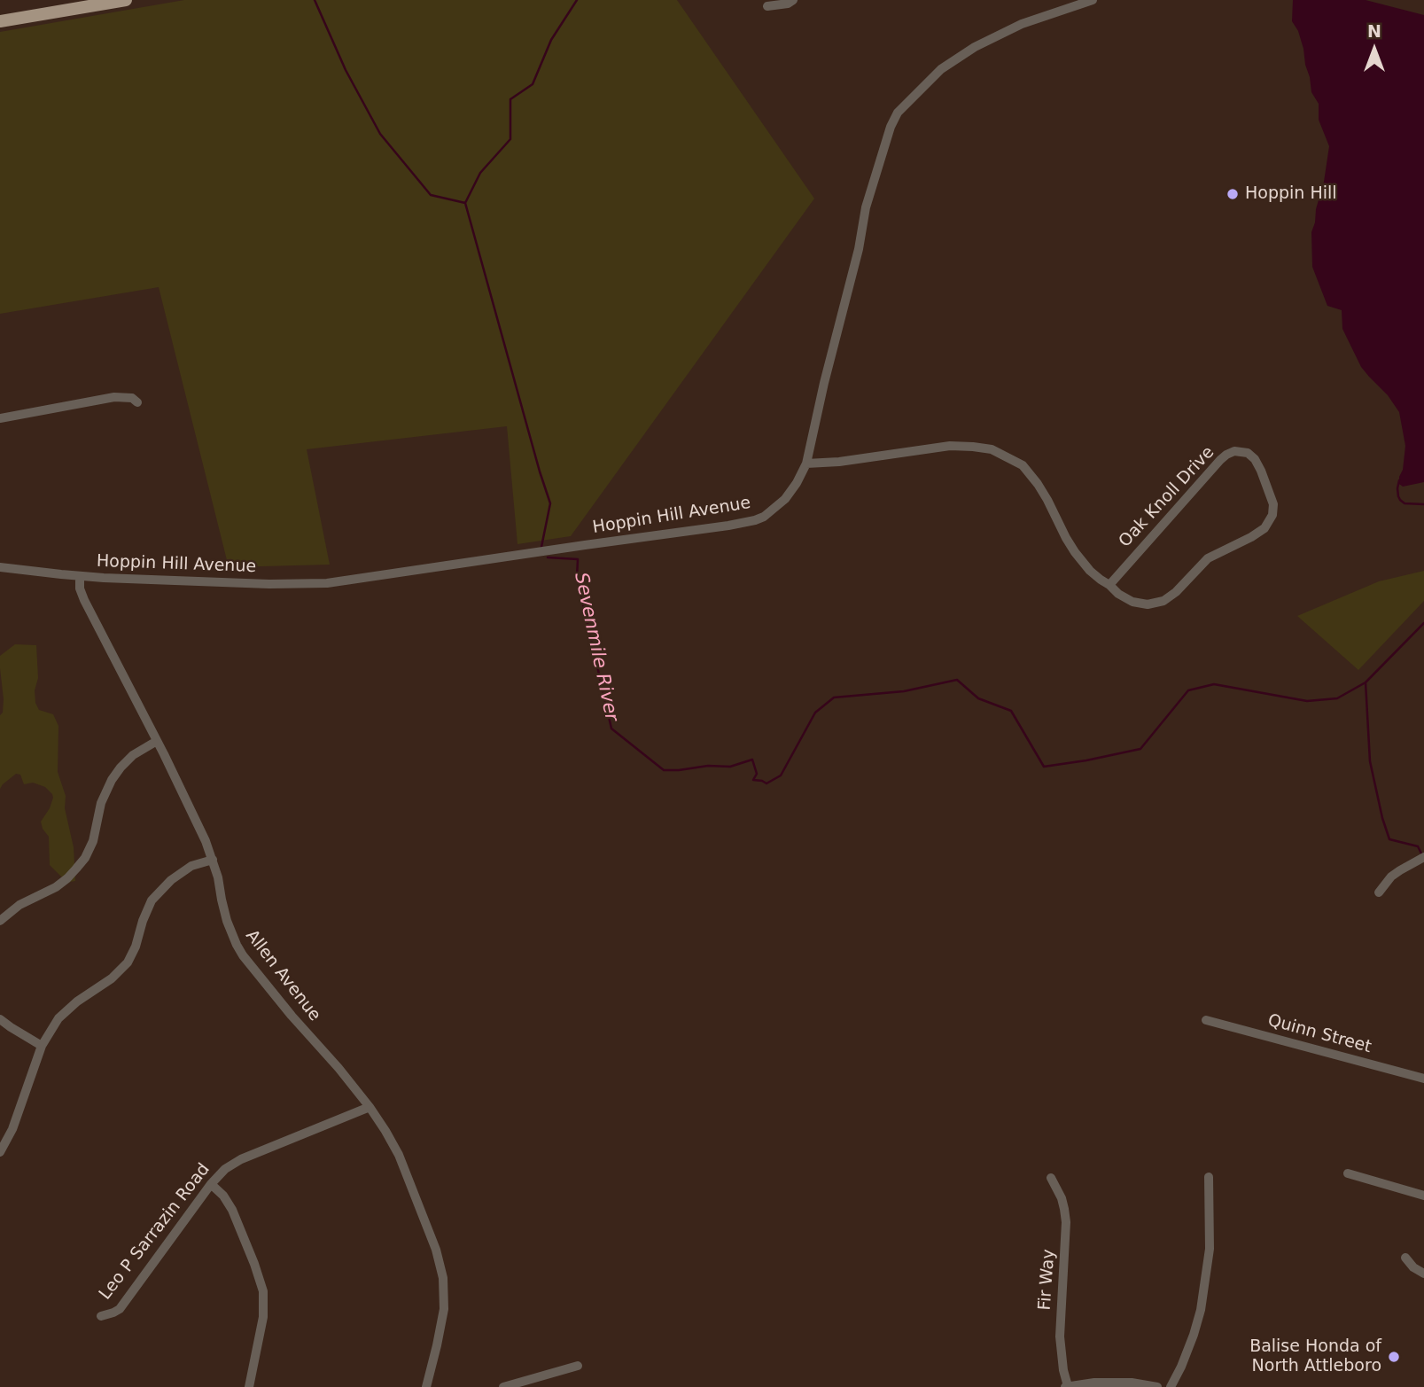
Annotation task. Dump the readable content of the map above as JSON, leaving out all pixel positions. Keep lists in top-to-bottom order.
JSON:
{
  "streets": {
    "street": [
      "Oak Knoll Drive",
      "Hoppin Hill Avenue",
      "Allen Avenue",
      "Quinn Street",
      "Leo P Sarrazin Road",
      "Fir Way"
    ]
  },
  "crossings": [
    ["Oak Knoll Drive", "Hoppin Hill Avenue"],
    ["Hoppin Hill Avenue", "Allen Avenue"],
    ["Allen Avenue", "Leo P Sarrazin Road"]
  ],
  "water": ["Sevenmile River"],
  "places": ["Hoppin Hill", "Balise Honda of North Attleboro"],
  "north": "top"
}
